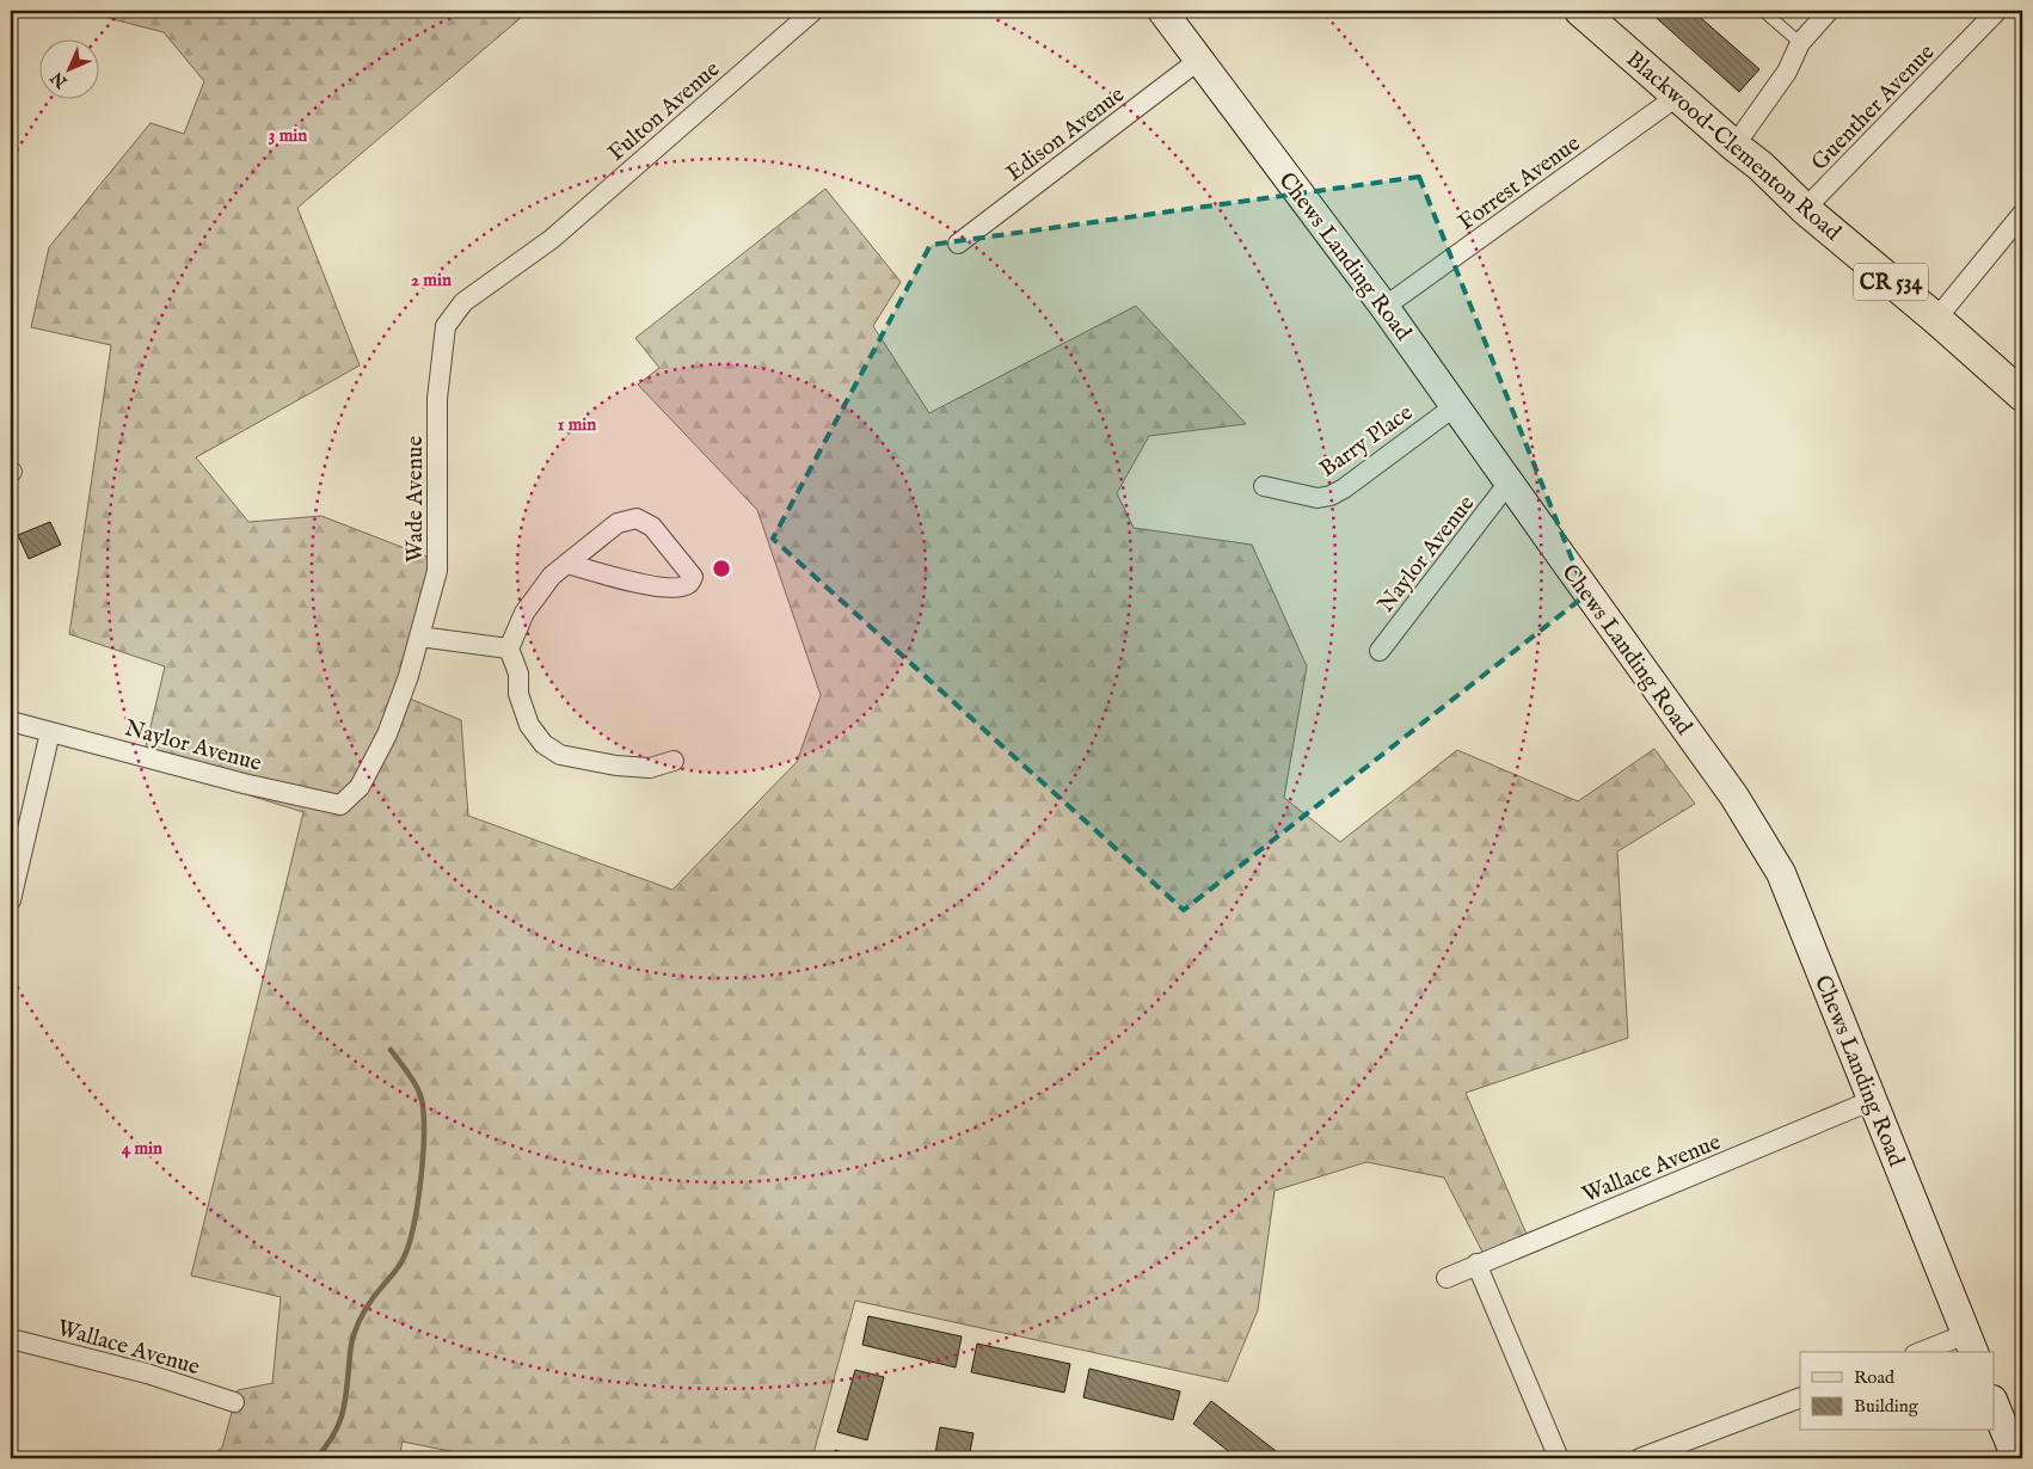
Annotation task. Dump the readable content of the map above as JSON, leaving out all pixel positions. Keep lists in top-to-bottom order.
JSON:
{
  "streets": {
    "main road": ["Blackwood-Clementon Road", "CR 534"],
    "street": [
      "Guenther Avenue",
      "Fulton Avenue",
      "Edison Avenue",
      "Forrest Avenue",
      "Chews Landing Road",
      "Barry Place",
      "Wade Avenue",
      "Naylor Avenue",
      "Wallace Avenue"
    ]
  },
  "crossings": [
    ["Guenther Avenue", "Blackwood-Clementon Road"],
    ["Fulton Avenue", "Wade Avenue"],
    ["Edison Avenue", "Chews Landing Road"],
    ["Blackwood-Clementon Road", "Forrest Avenue"],
    ["Forrest Avenue", "Chews Landing Road"],
    ["Chews Landing Road", "Barry Place"],
    ["Chews Landing Road", "Naylor Avenue"],
    ["Chews Landing Road", "Wallace Avenue"],
    ["Wade Avenue", "Naylor Avenue"]
  ],
  "legend": ["Road", "Building"],
  "north": "bottom left",
  "rings": [
    "3 min",
    "2 min",
    "1 min",
    "4 min"
  ]
}
